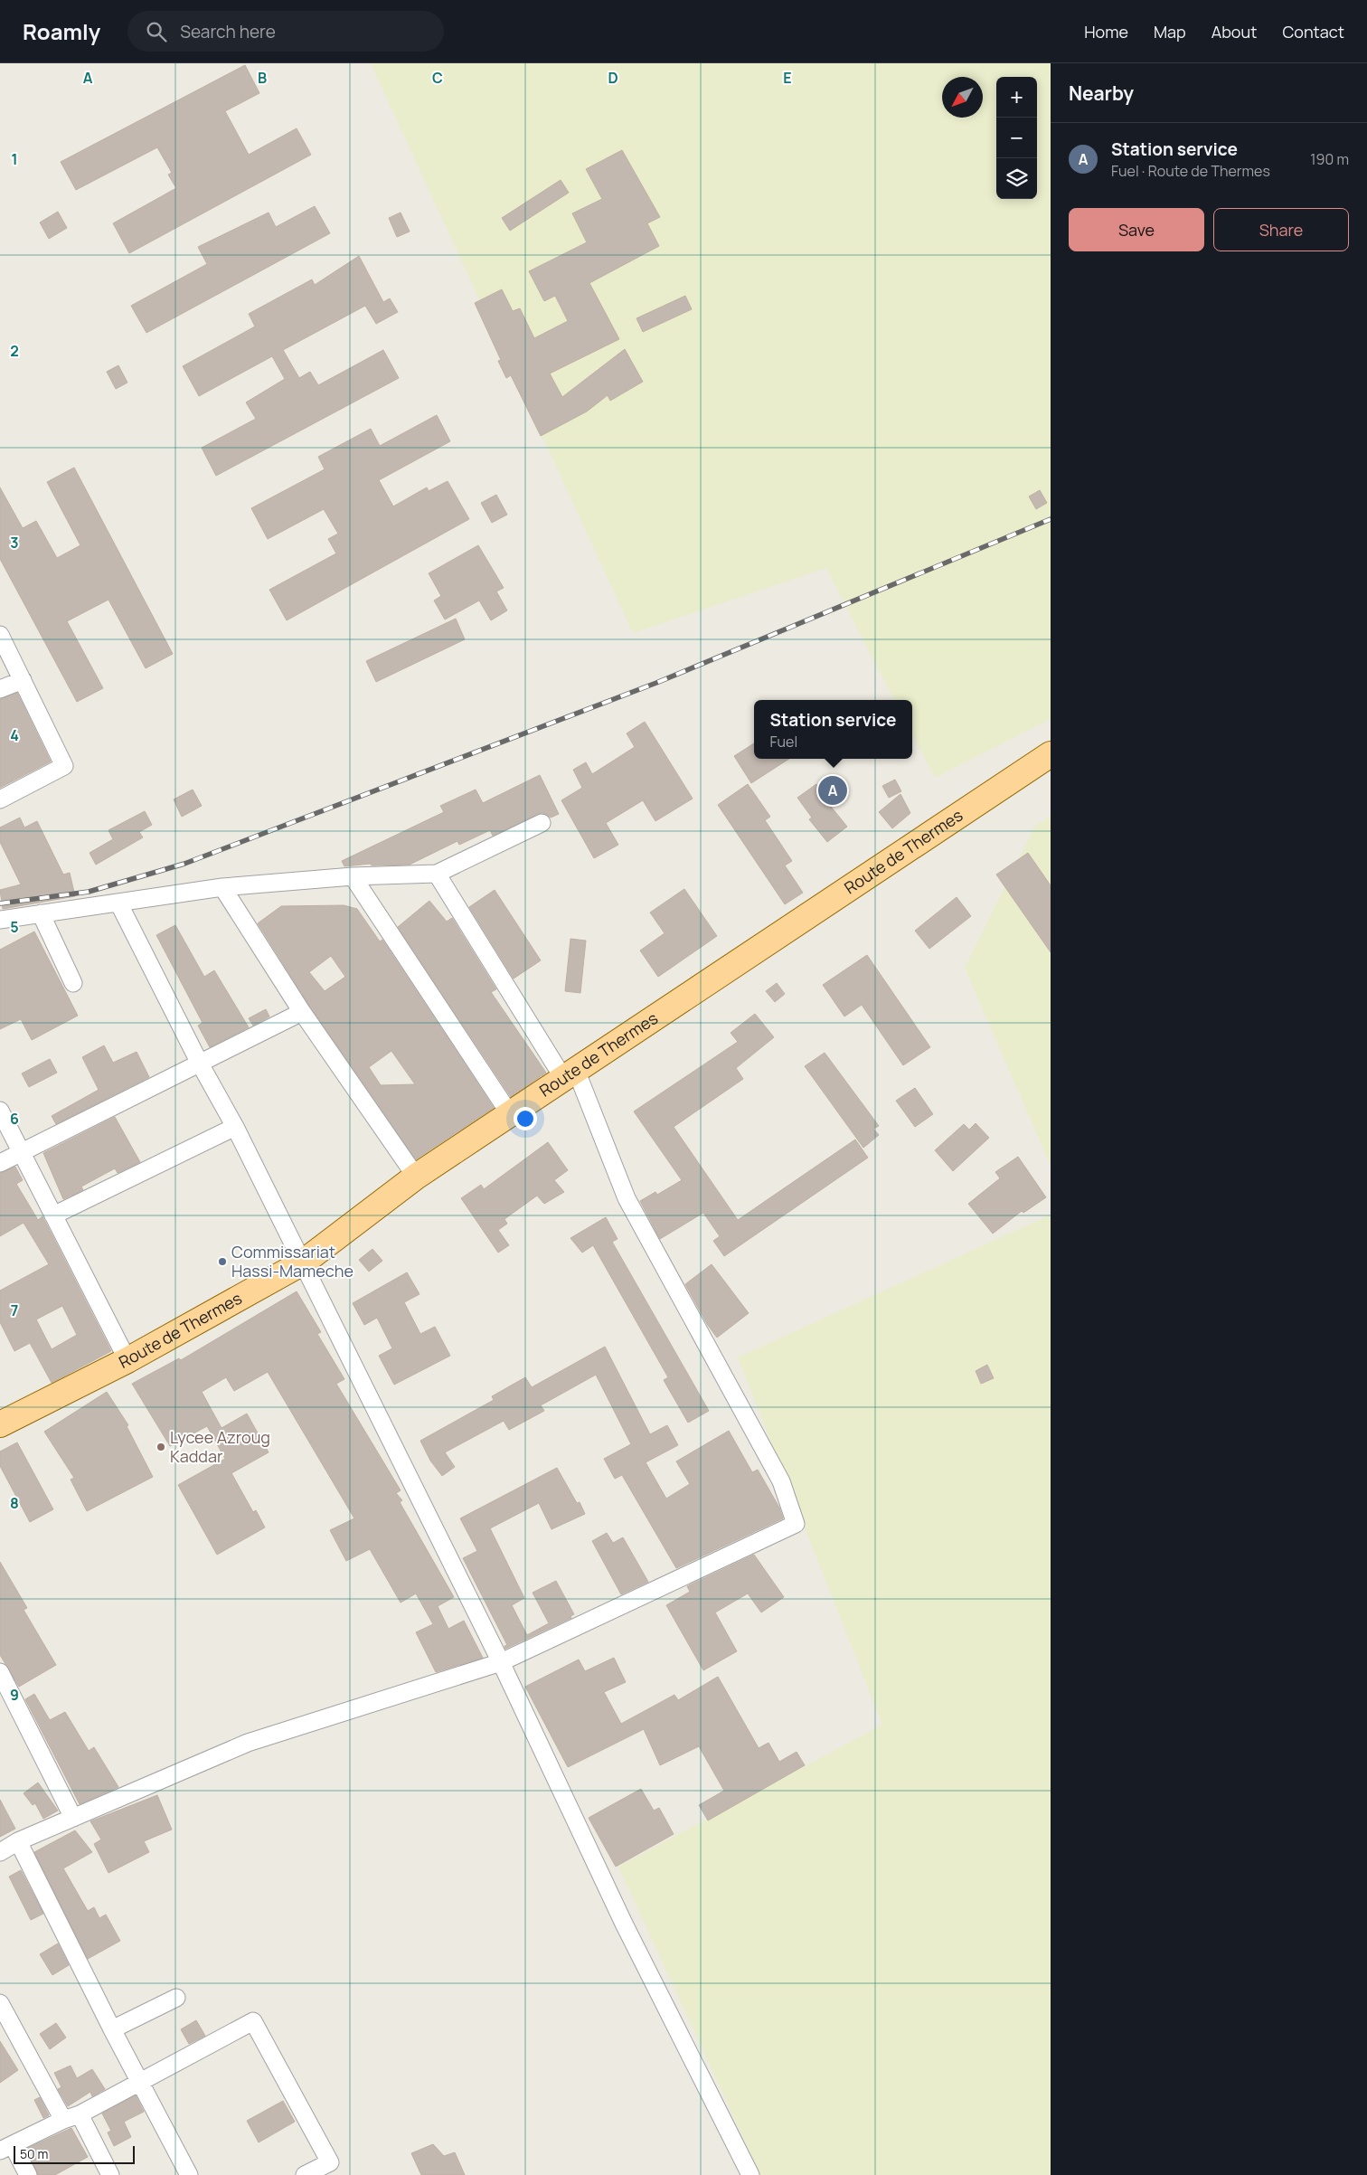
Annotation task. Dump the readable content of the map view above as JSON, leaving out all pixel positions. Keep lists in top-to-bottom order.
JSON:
{
  "streets": {
    "main road": ["Route de Thermes"]
  },
  "places": ["Commissariat Hassi-Mameche", "Lycee Azroug Kaddar"],
  "scale_bar": "50 m",
  "north": "bottom left",
  "page": {
    "header": "Roamly",
    "search": "Search here",
    "nav": [
      "Home",
      "Map",
      "About",
      "Contact"
    ],
    "heading": "Nearby",
    "map_buttons": ["+", "−"],
    "list": [
      {
        "mark": "A",
        "name": "Station service",
        "note": "Fuel · Route de Thermes",
        "value": "190 m"
      }
    ],
    "buttons": ["Save", "Share"],
    "popup": ["Station service", "Fuel"],
    "pins": "A",
    "scale": "50 m"
  },
  "grid": {
    "columns": [
      "A",
      "B",
      "C",
      "D",
      "E"
    ],
    "rows": [
      "1",
      "2",
      "3",
      "4",
      "5",
      "6",
      "7",
      "8",
      "9"
    ]
  }
}
